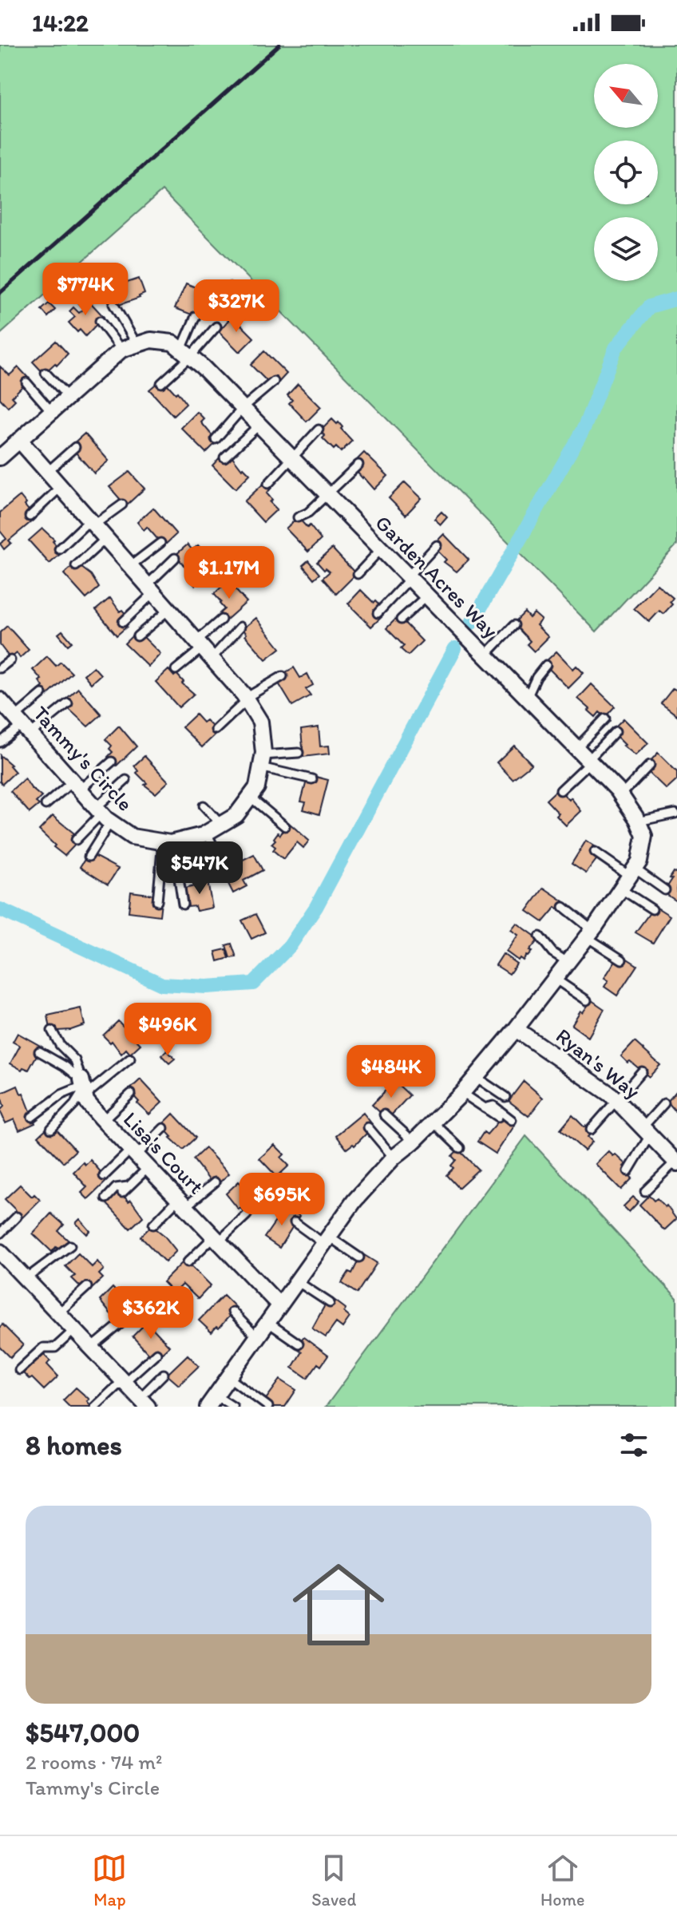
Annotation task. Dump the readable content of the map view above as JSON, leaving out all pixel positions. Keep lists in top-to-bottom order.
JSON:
{
  "streets": {
    "street": [
      "Garden Acres Way",
      "Tammy's Circle",
      "Ryan's Way",
      "Lisa's Court"
    ]
  },
  "crossings": [
    ["Garden Acres Way", "Tammy's Circle"],
    ["Garden Acres Way", "Ryan's Way"],
    ["Garden Acres Way", "Lisa's Court"]
  ],
  "north": "top left",
  "page": {
    "status": "14:22",
    "price": [
      "$774K",
      "$327K",
      "$1.17M",
      "$547K",
      "$496K",
      "$484K",
      "$695K",
      "$362K"
    ],
    "heading": "8 homes",
    "list": [
      {
        "name": "$547,000",
        "note": "2 rooms · 74 m² · Tammy's Circle"
      }
    ],
    "tabs": ["Map", "Saved", "Home"]
  }
}
